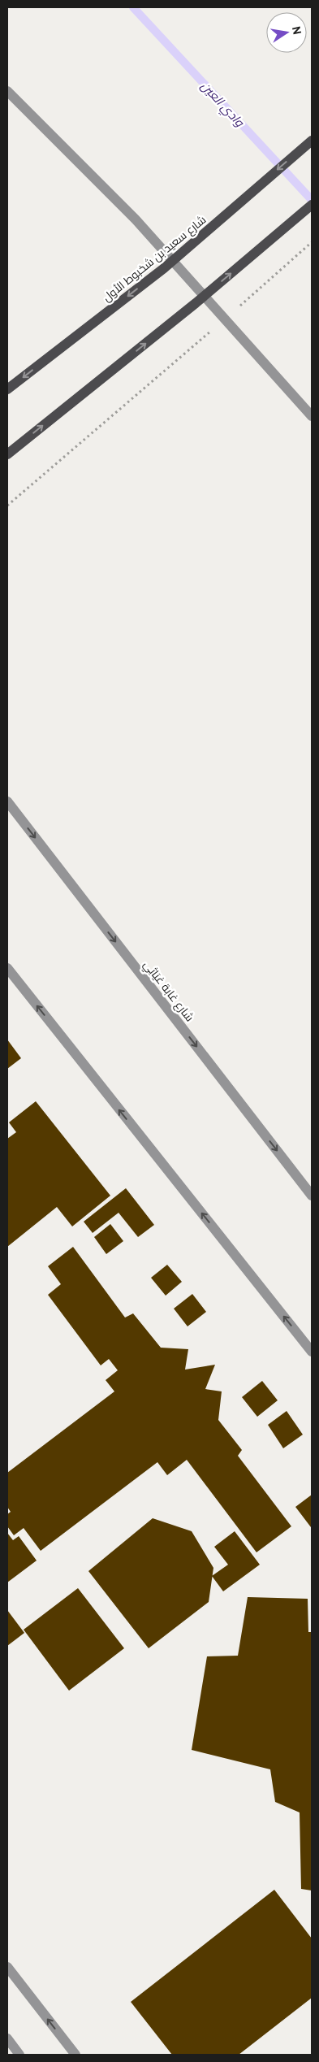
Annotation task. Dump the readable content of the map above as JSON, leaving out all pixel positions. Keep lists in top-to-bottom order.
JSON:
{
  "streets": {
    "main road": ["شارع سعيد بن شخبوط الأول"],
    "street": ["شارع غابة غيَاثِي"]
  },
  "one_way": ["شارع غابة غيَاثِي"],
  "water": ["وادي العين"],
  "north": "right"
}
